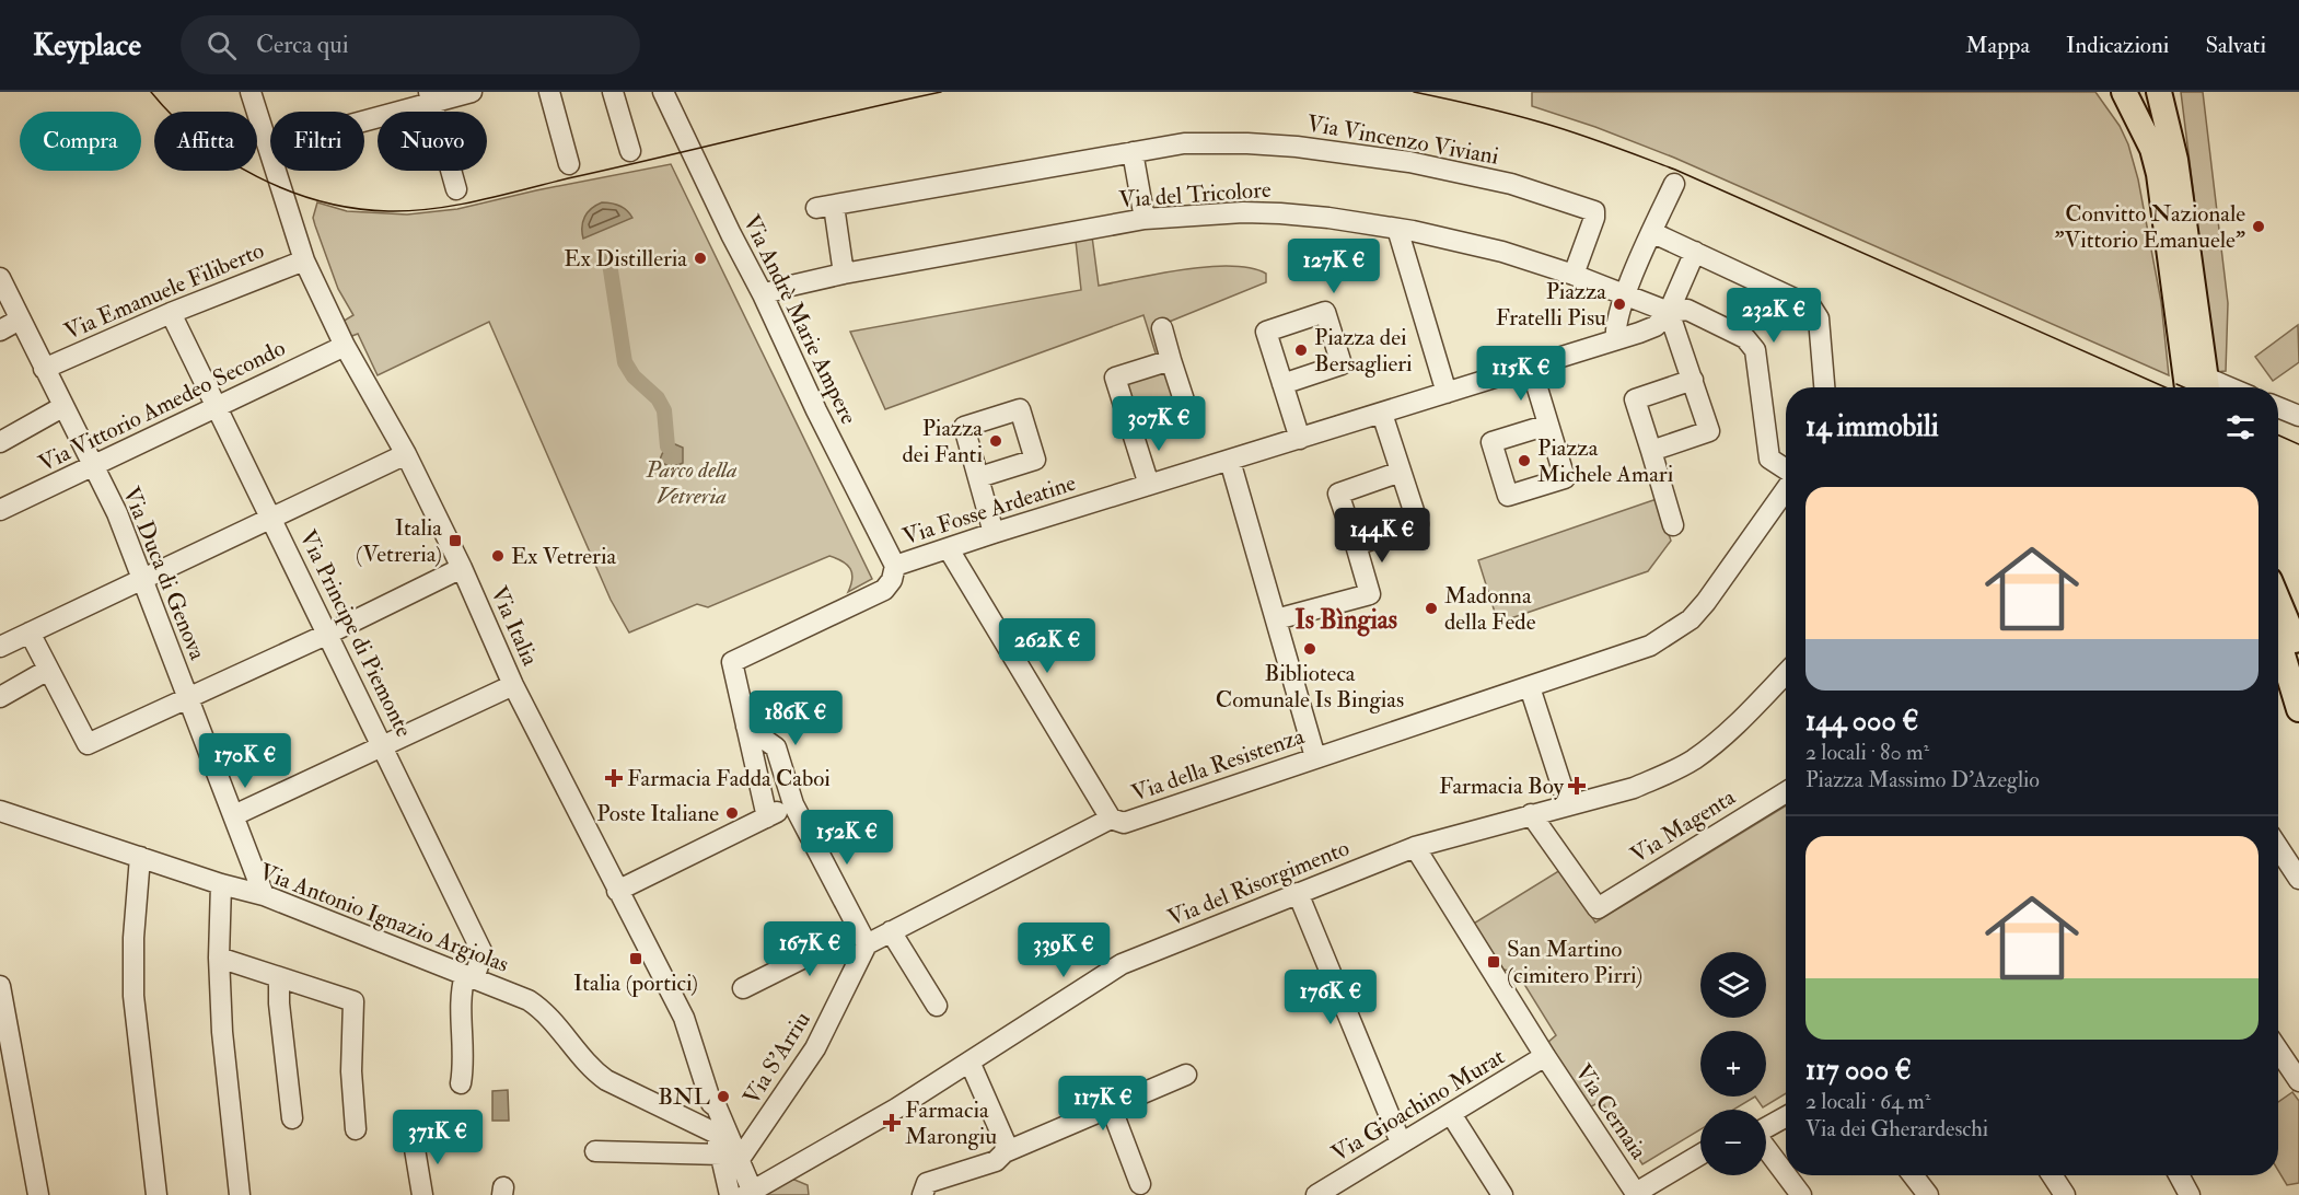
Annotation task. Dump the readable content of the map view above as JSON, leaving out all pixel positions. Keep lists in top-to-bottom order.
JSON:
{
  "streets": {
    "street": [
      "Via Vincenzo Viviani",
      "Via del Tricolore",
      "Via Emanuele Filiberto",
      "Via Andrè Marie Ampere",
      "Via Vittorio Amedeo Secondo",
      "Via Fosse Ardeatine",
      "Via Duca di Genova",
      "Via Italia",
      "Via Principe di Piemonte",
      "Via della Resistenza",
      "Via Magenta",
      "Via del Risorgimento",
      "Via Antonio Ignazio Argiolas",
      "Via S'Arriu",
      "Via Gioachino Murat",
      "Via Cernaia"
    ]
  },
  "crossings": [
    ["Via Vincenzo Viviani", "Via del Tricolore"],
    ["Via del Tricolore", "Via Andrè Marie Ampere"],
    ["Via Emanuele Filiberto", "Via Duca di Genova"],
    ["Via Emanuele Filiberto", "Via Italia"],
    ["Via Emanuele Filiberto", "Via Principe di Piemonte"],
    ["Via Andrè Marie Ampere", "Via Fosse Ardeatine"],
    ["Via Vittorio Amedeo Secondo", "Via Duca di Genova"],
    ["Via Vittorio Amedeo Secondo", "Via Italia"],
    ["Via Vittorio Amedeo Secondo", "Via Principe di Piemonte"],
    ["Via Duca di Genova", "Via Antonio Ignazio Argiolas"],
    ["Via Principe di Piemonte", "Via Antonio Ignazio Argiolas"],
    ["Via della Resistenza", "Via S'Arriu"],
    ["Via Magenta", "Via del Risorgimento"],
    ["Via del Risorgimento", "Via Cernaia"],
    ["Via Gioachino Murat", "Via Cernaia"]
  ],
  "districts": ["Is Bìngias"],
  "parks": ["Parco della Vetreria"],
  "places": {
    "other": [
      "Convitto Nazionale \"Vittorio Emanuele\"",
      "Ex Distilleria",
      "Piazza Fratelli Pisu",
      "Piazza dei Bersaglieri",
      "Piazza dei Fanti",
      "Piazza Michele Amari",
      "Ex Vetreria",
      "Madonna della Fede",
      "Biblioteca Comunale Is Bingias",
      "Poste Italiane",
      "BNL"
    ],
    "transit": ["Italia (Vetreria)", "Italia (portici)", "San Martino (cimitero Pirri)"],
    "health": ["Farmacia Fadda Caboi", "Farmacia Boy", "Farmacia Marongiu"]
  },
  "page": {
    "header": "Keyplace",
    "search": "Cerca qui",
    "nav": ["Mappa", "Indicazioni", "Salvati"],
    "chip": [
      "Compra",
      "Affitta",
      "Filtri",
      "Nuovo"
    ],
    "price": [
      "127K €",
      "232K €",
      "115K €",
      "307K €",
      "144K €",
      "262K €",
      "186K €",
      "170K €",
      "152K €",
      "167K €",
      "339K €",
      "176K €",
      "117K €",
      "371K €"
    ],
    "heading": "14 immobili",
    "list": [
      {
        "name": "144 000 €",
        "note": "2 locali · 80 m² · Piazza Massimo D'Azeglio"
      },
      {
        "name": "117 000 €",
        "note": "2 locali · 64 m² · Via dei Gherardeschi"
      }
    ],
    "map_buttons": ["+", "−"]
  }
}
